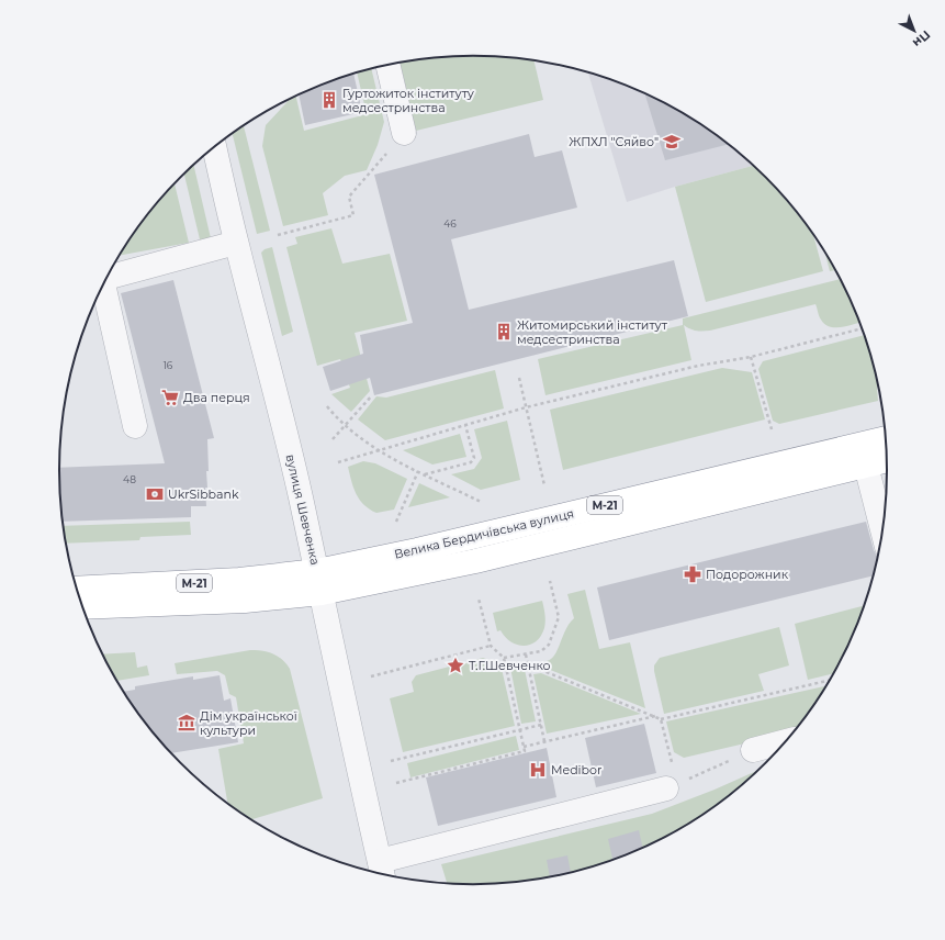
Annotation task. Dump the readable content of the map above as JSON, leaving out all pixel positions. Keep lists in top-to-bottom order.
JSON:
{
  "streets": {
    "highway": ["М-21", "Велика Бердичівська вулиця"],
    "street": ["вулиця Шевченка"]
  },
  "crossings": [
    ["вулиця Шевченка", "Велика Бердичівська вулиця"]
  ],
  "places": {
    "building": ["Гуртожиток інституту медсестринства", "Житомирський інститут медсестринства"],
    "school or university": ["ЖПХЛ \"Сяйво\""],
    "supermarket": ["Два перця"],
    "bank": ["UkrSibbank"],
    "pharmacy": ["Подорожник"],
    "place": ["Т.Г.Шевченко"],
    "museum": ["Дім української культури"],
    "hospital": ["Medibor"]
  },
  "house_numbers": ["46", "16", "48"],
  "north": "bottom right"
}
